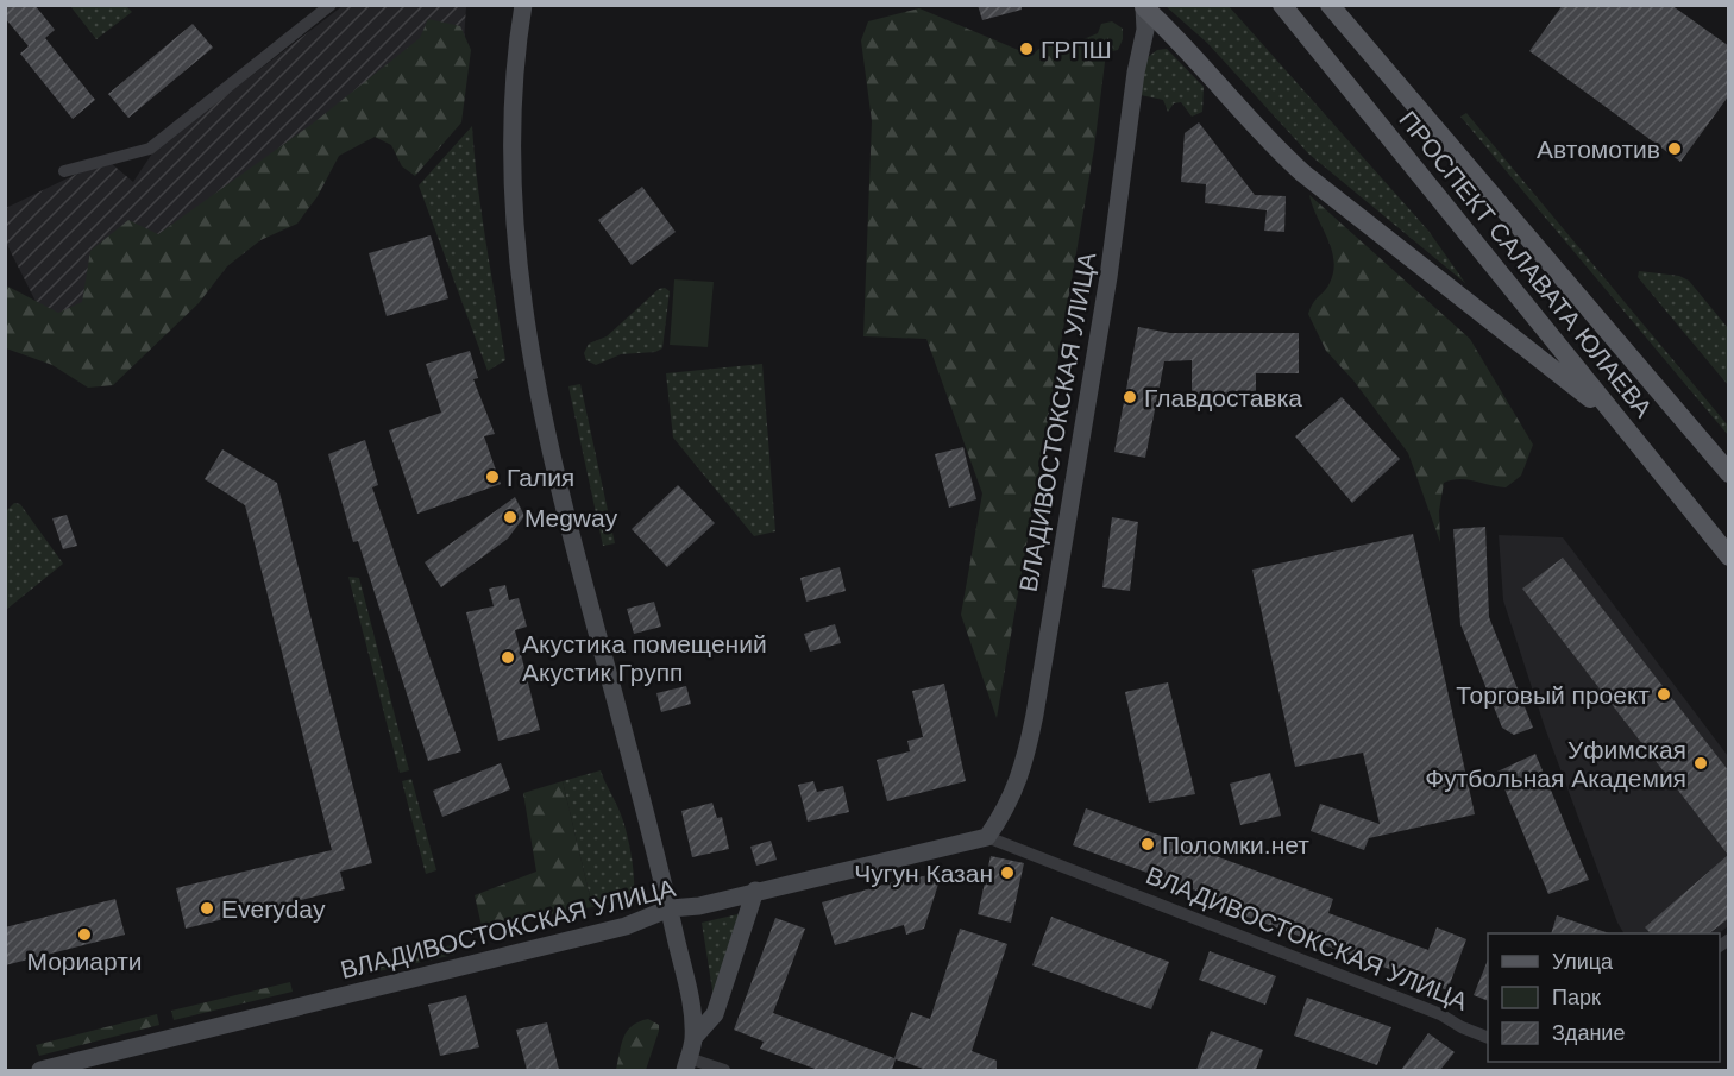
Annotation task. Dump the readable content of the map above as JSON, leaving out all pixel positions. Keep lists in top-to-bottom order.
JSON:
{
  "streets": {
    "main road": ["ПРОСПЕКТ САЛАВАТА ЮЛАЕВА"],
    "street": ["ВЛАДИВОСТОКСКАЯ УЛИЦА"]
  },
  "places": [
    "ГРПШ",
    "Автомотив",
    "Главдоставка",
    "Галия",
    "Megway",
    "Акустика помещений Акустик Групп",
    "Торговый проект",
    "Уфимская Футбольная Академия",
    "Поломки.нет",
    "Чугун Казан",
    "Everyday",
    "Мориарти"
  ],
  "legend": ["Улица", "Парк", "Здание"]
}
